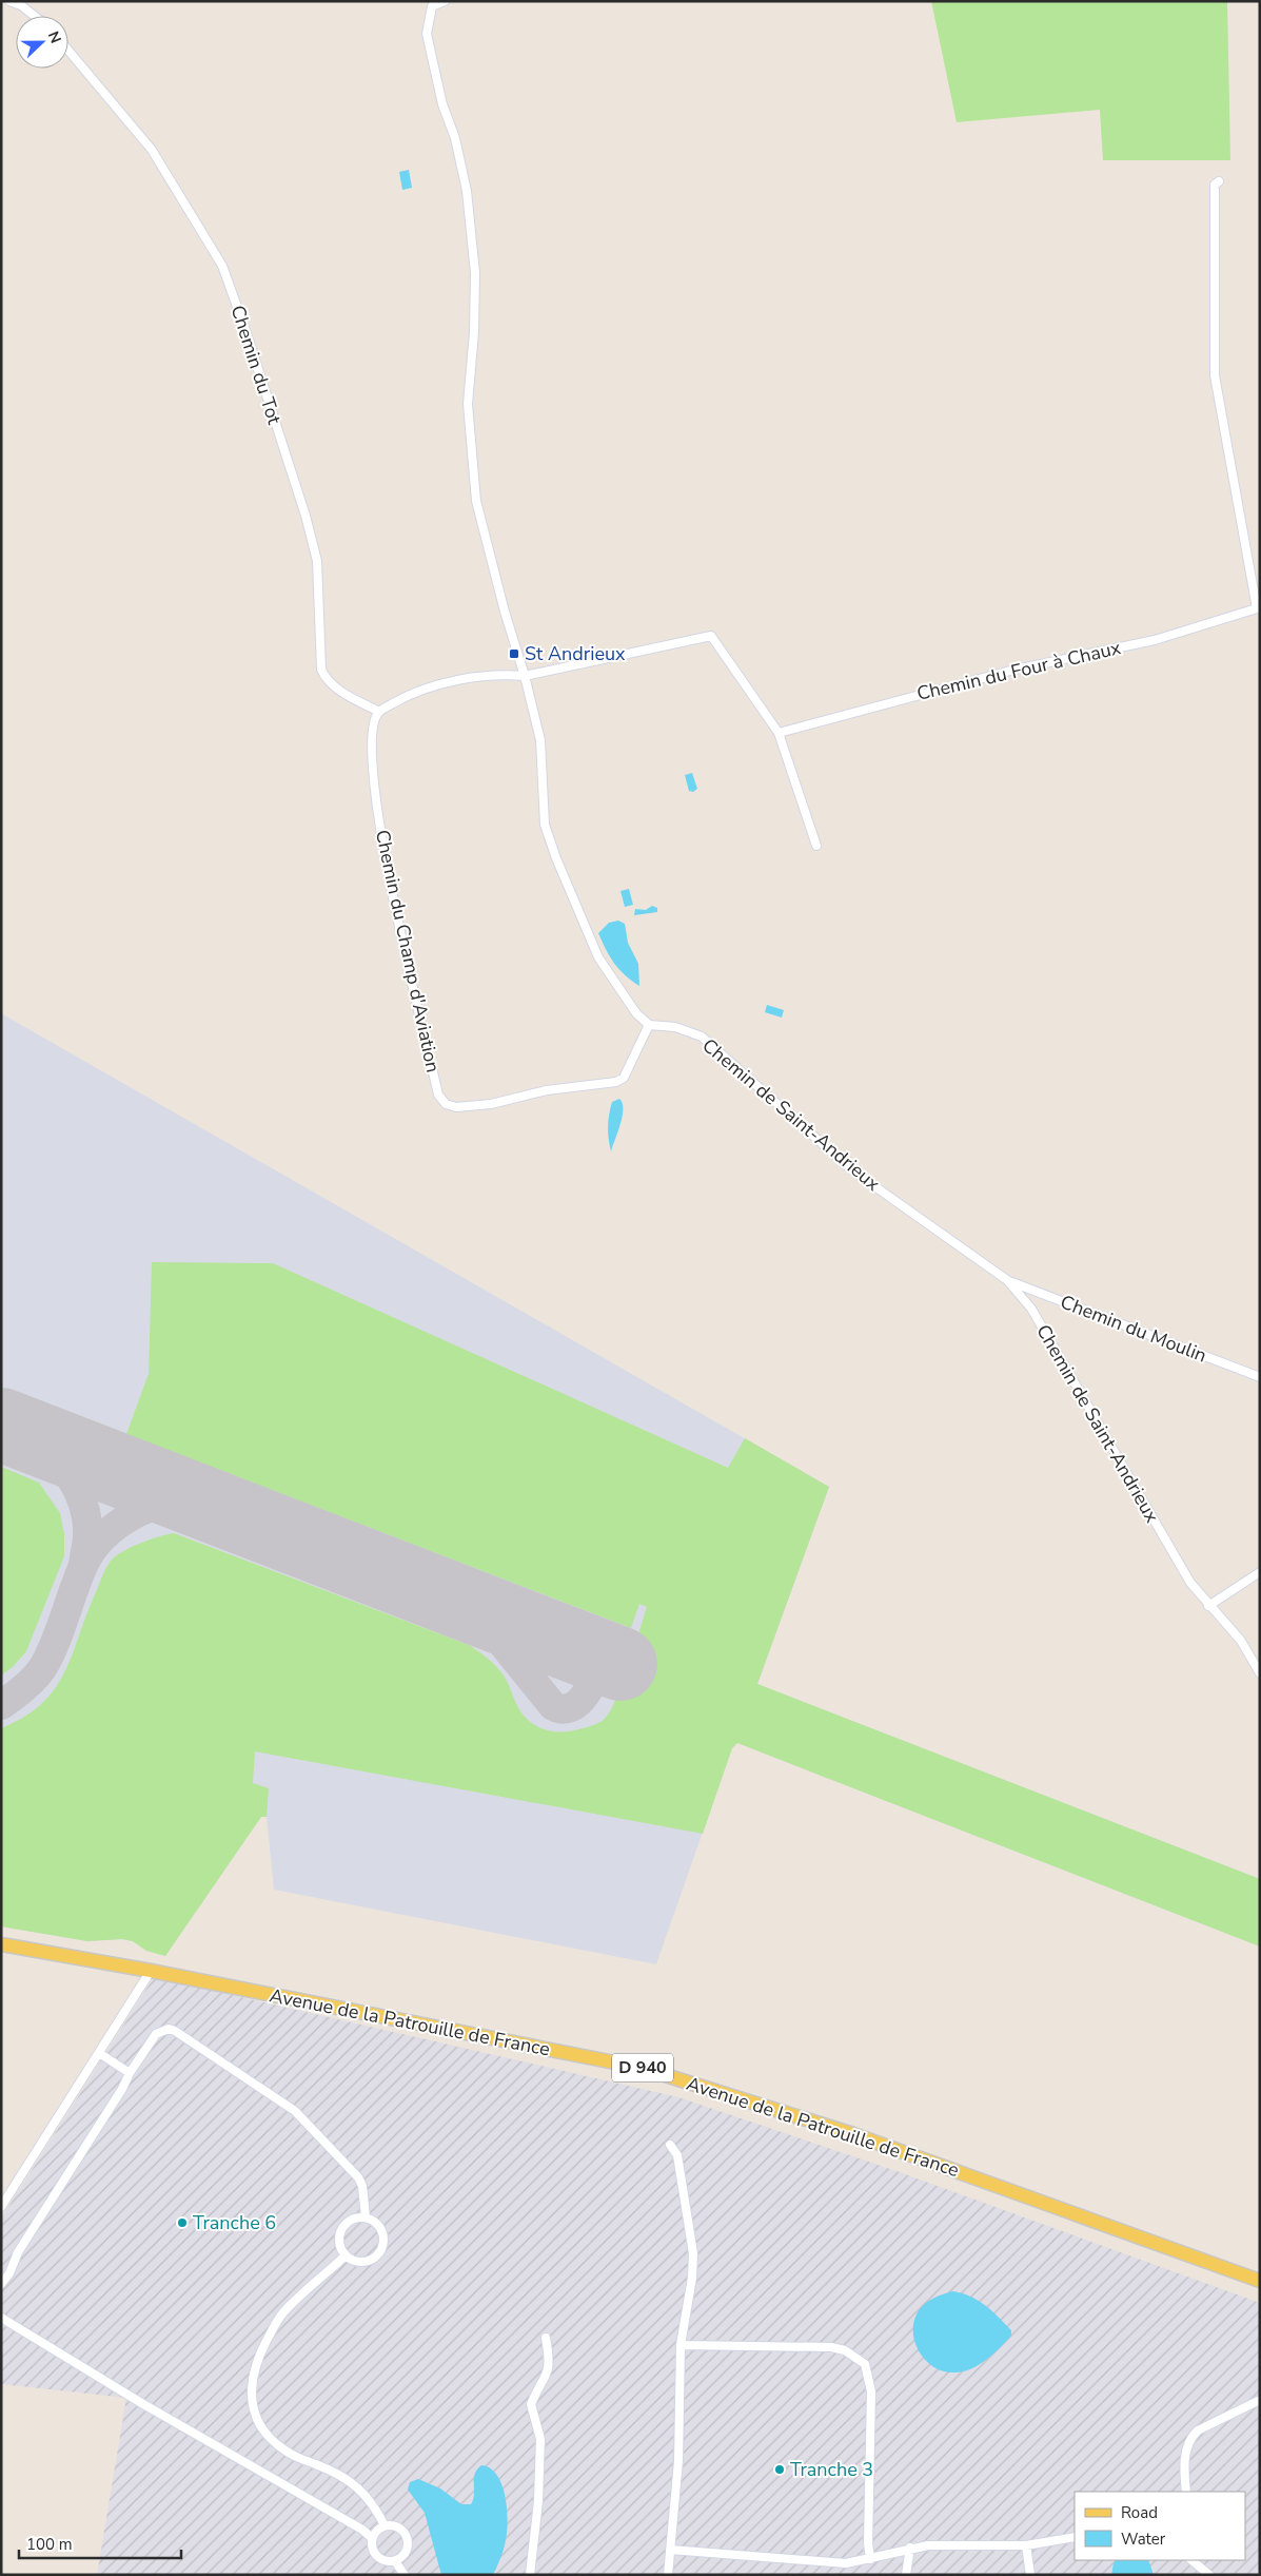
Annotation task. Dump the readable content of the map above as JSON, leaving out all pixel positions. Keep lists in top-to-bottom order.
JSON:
{
  "streets": {
    "main road": ["Avenue de la Patrouille de France", "D 940"],
    "street": [
      "Chemin du Tot",
      "Chemin du Four à Chaux",
      "Chemin du Champ d'Aviation",
      "Chemin de Saint-Andrieux",
      "Chemin du Moulin"
    ]
  },
  "crossings": [
    ["Chemin du Tot", "Chemin du Champ d'Aviation"],
    ["Chemin du Champ d'Aviation", "Chemin de Saint-Andrieux"],
    ["Chemin de Saint-Andrieux", "Chemin du Moulin"]
  ],
  "places": {
    "transit": ["St Andrieux"],
    "other": ["Tranche 6", "Tranche 3"]
  },
  "legend": ["Road", "Water"],
  "scale_bar": "100 m",
  "north": "right"
}
